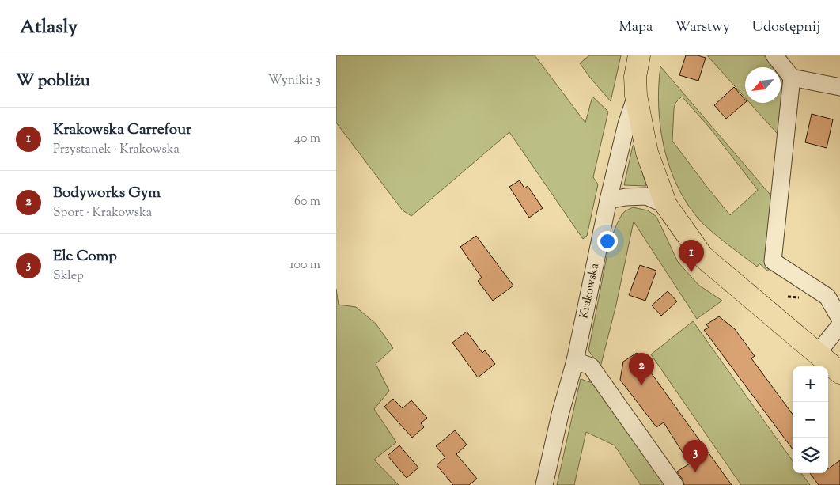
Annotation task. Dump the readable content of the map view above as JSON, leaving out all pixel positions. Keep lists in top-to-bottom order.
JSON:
{
  "streets": {
    "main road": ["Krakowska"]
  },
  "north": "bottom left",
  "page": {
    "header": "Atlasly",
    "nav": ["Mapa", "Warstwy", "Udostępnij"],
    "heading": ["W pobliżu", "Wyniki: 3"],
    "list": [
      {
        "mark": "1",
        "name": "Krakowska Carrefour",
        "note": "Przystanek · Krakowska",
        "value": "40 m"
      },
      {
        "mark": "2",
        "name": "Bodyworks Gym",
        "note": "Sport · Krakowska",
        "value": "60 m"
      },
      {
        "mark": "3",
        "name": "Ele Comp",
        "note": "Sklep",
        "value": "100 m"
      }
    ],
    "pins": ["1", "2", "3"],
    "map_buttons": ["+", "−"]
  }
}
